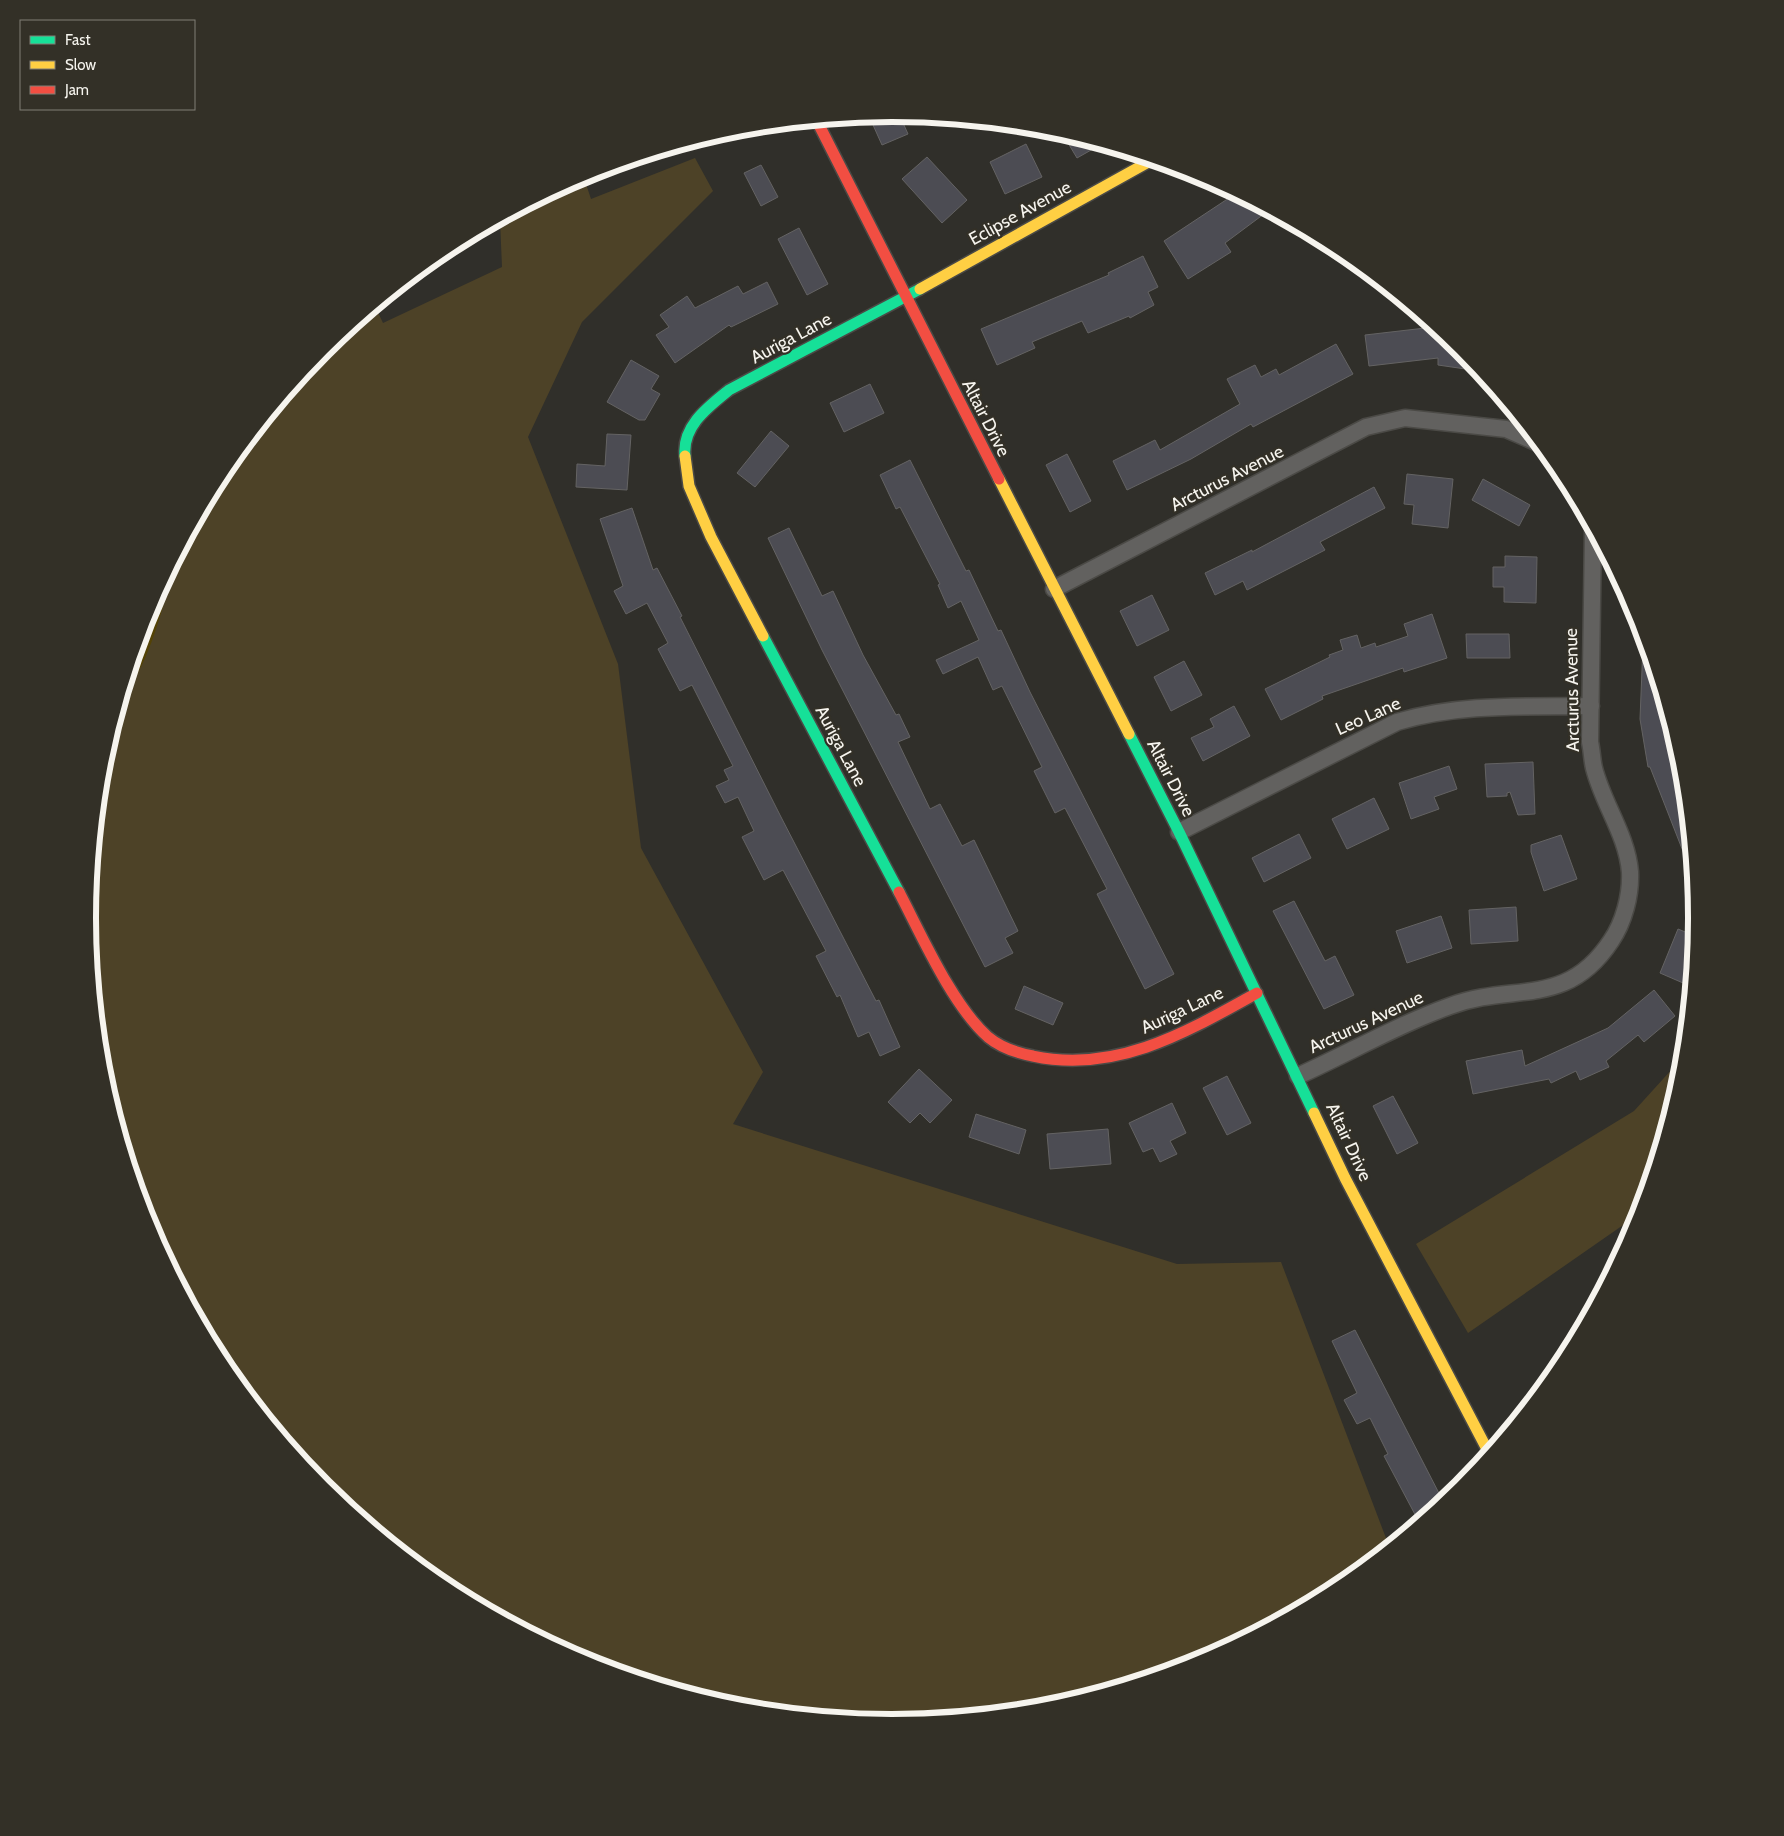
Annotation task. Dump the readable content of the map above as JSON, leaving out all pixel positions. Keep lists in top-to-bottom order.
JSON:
{
  "streets": {
    "street": [
      "Eclipse Avenue",
      "Auriga Lane",
      "Altair Drive",
      "Arcturus Avenue",
      "Leo Lane"
    ]
  },
  "crossings": [
    ["Eclipse Avenue", "Auriga Lane"],
    ["Eclipse Avenue", "Altair Drive"],
    ["Auriga Lane", "Altair Drive"],
    ["Altair Drive", "Arcturus Avenue"],
    ["Altair Drive", "Leo Lane"],
    ["Arcturus Avenue", "Leo Lane"]
  ],
  "legend": ["Fast", "Slow", "Jam"]
}
